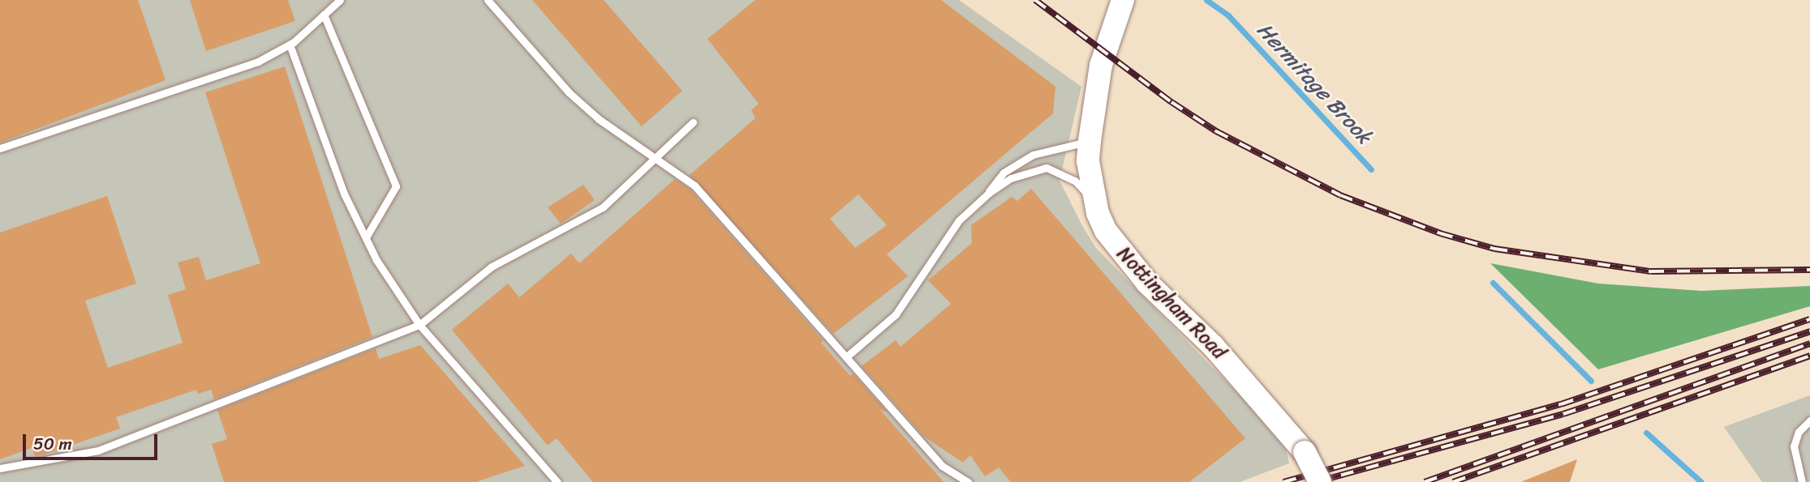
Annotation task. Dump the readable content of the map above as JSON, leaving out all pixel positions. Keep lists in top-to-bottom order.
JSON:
{
  "streets": {
    "main road": ["Nottingham Road"]
  },
  "water": ["Hermitage Brook"],
  "scale_bar": "50 m"
}
